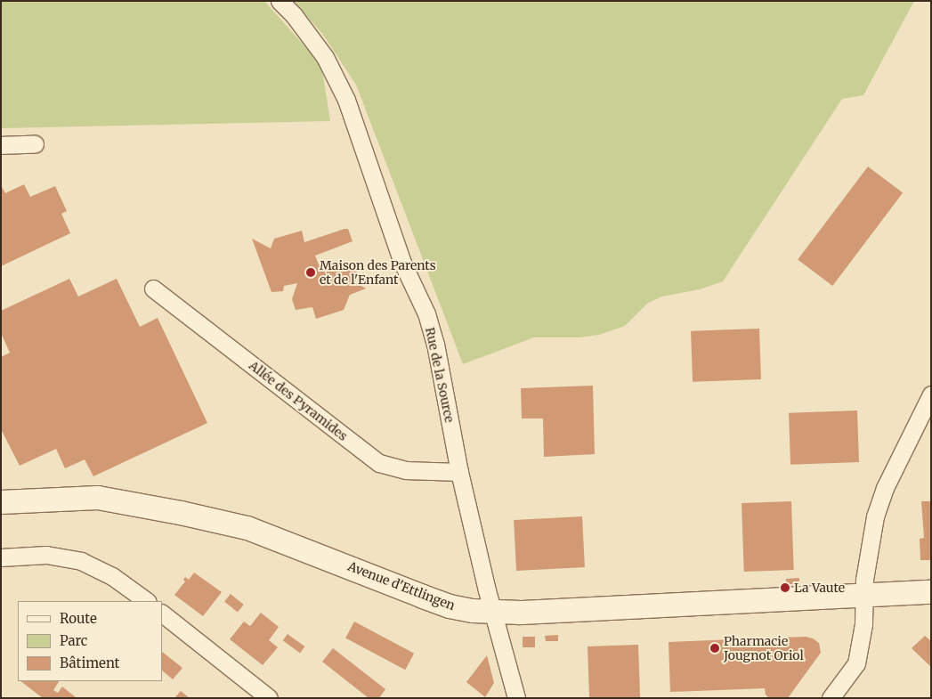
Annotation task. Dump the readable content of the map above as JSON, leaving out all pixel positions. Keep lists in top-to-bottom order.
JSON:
{
  "streets": {
    "street": ["Rue de la Source", "Allée des Pyramides", "Avenue d'Ettlingen"]
  },
  "crossings": [
    ["Rue de la Source", "Allée des Pyramides"],
    ["Rue de la Source", "Avenue d'Ettlingen"]
  ],
  "places": ["Maison des Parents et de l'Enfant", "La Vaute", "Pharmacie Jougnot Oriol"],
  "legend": ["Route", "Parc", "Bâtiment"]
}
